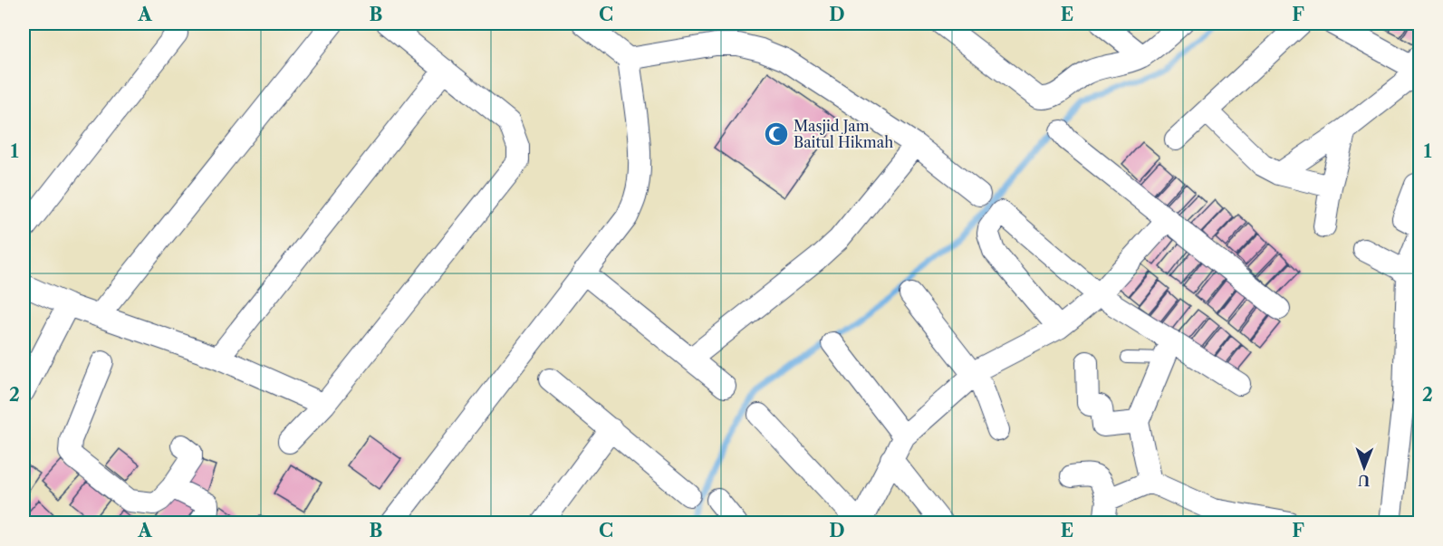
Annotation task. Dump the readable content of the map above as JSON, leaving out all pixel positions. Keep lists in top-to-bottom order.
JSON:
{
  "places": {
    "mosque": ["Masjid Jam Baitul Hikmah"]
  },
  "north": "bottom",
  "grid": {
    "columns": [
      "A",
      "B",
      "C",
      "D",
      "E",
      "F"
    ],
    "rows": ["1", "2"]
  }
}
